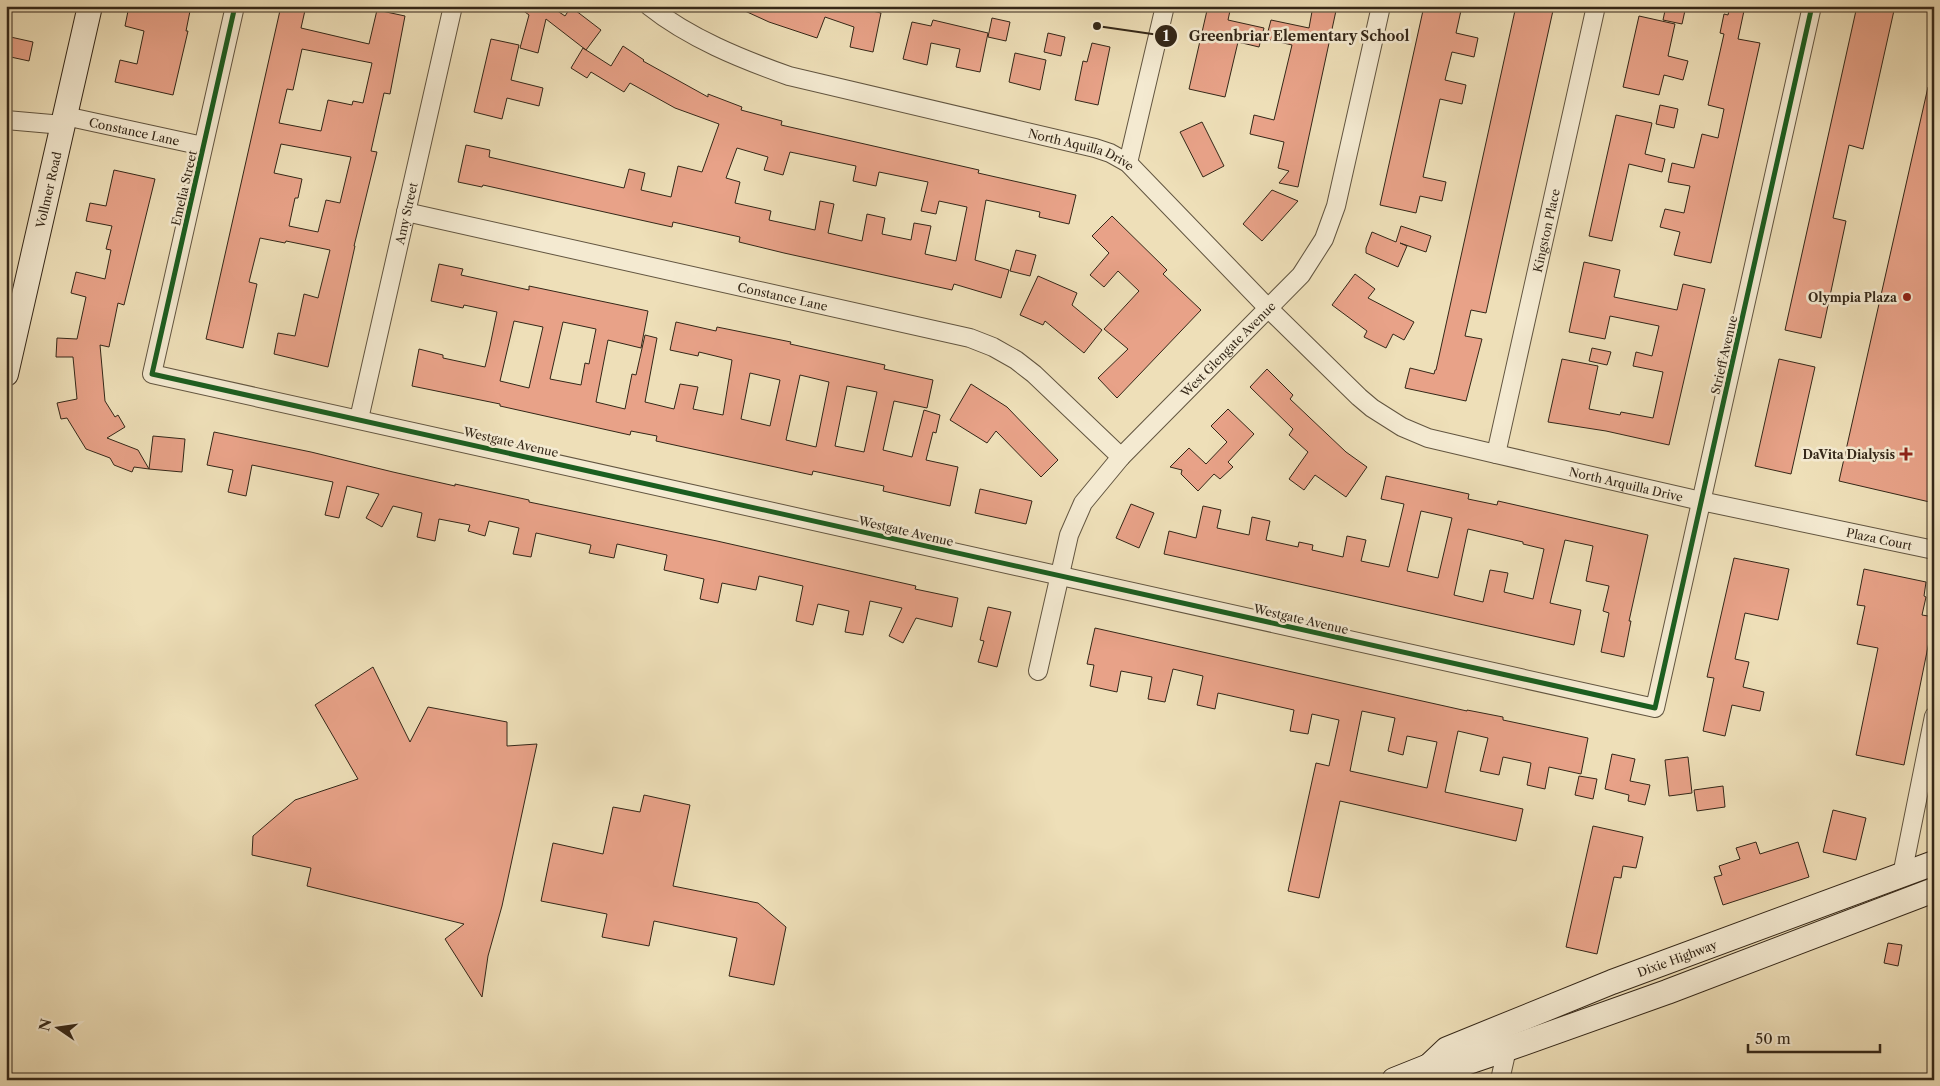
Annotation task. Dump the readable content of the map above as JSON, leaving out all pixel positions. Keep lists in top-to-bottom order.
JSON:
{
  "streets": {
    "main road": ["Vollmer Road", "Dixie Highway"],
    "street": [
      "Constance Lane",
      "North Aquilla Drive",
      "Emelia Street",
      "Amy Street",
      "Kingston Place",
      "West Glengate Avenue",
      "Strieff Avenue",
      "Westgate Avenue",
      "North Arquilla Drive",
      "Plaza Court"
    ]
  },
  "crossings": [
    ["Constance Lane", "Emelia Street"],
    ["Constance Lane", "Vollmer Road"],
    ["Constance Lane", "Amy Street"],
    ["Constance Lane", "West Glengate Avenue"],
    ["North Aquilla Drive", "West Glengate Avenue"],
    ["North Aquilla Drive", "North Arquilla Drive"],
    ["Emelia Street", "Westgate Avenue"],
    ["Amy Street", "Westgate Avenue"],
    ["Kingston Place", "North Arquilla Drive"],
    ["West Glengate Avenue", "Westgate Avenue"],
    ["Strieff Avenue", "Westgate Avenue"],
    ["Strieff Avenue", "North Arquilla Drive"],
    ["North Arquilla Drive", "Plaza Court"]
  ],
  "places": {
    "other": ["Greenbriar Elementary School", "Olympia Plaza"],
    "health": ["DaVita Dialysis"]
  },
  "scale_bar": "50 m",
  "north": "left"
}
